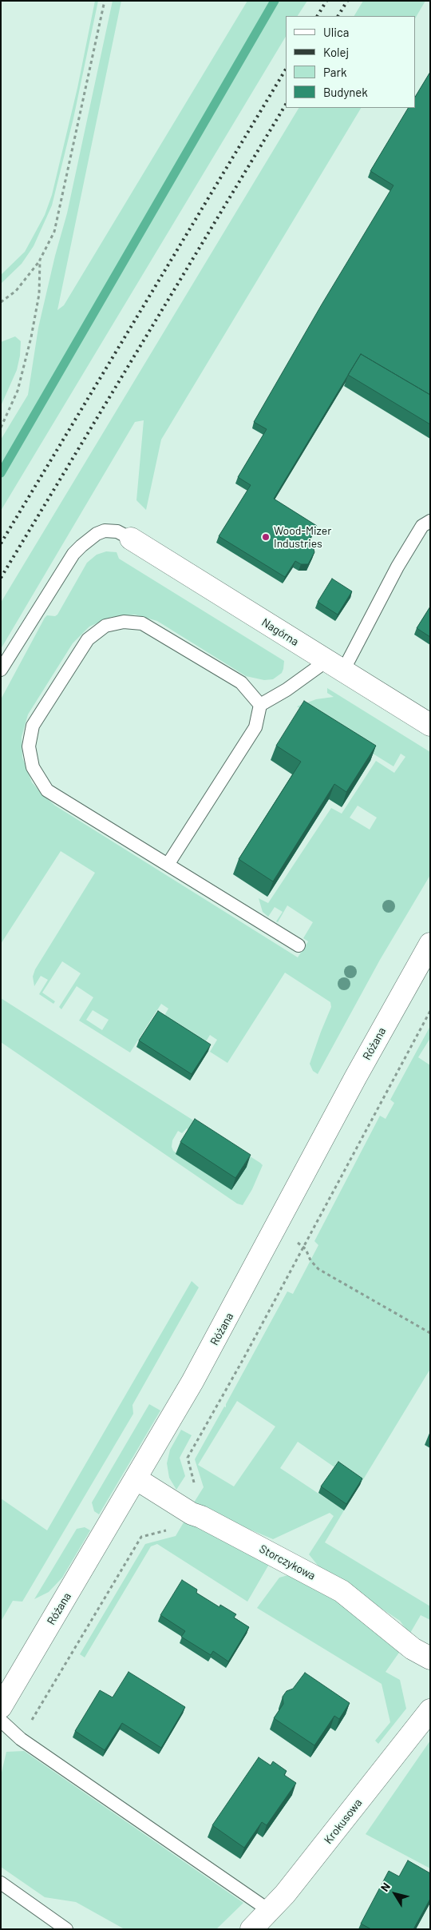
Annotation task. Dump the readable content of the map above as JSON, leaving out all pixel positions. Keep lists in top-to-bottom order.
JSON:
{
  "streets": {
    "street": [
      "Nagórna",
      "Różana",
      "Storczykowa",
      "Krokusowa"
    ]
  },
  "crossings": [
    ["Różana", "Storczykowa"]
  ],
  "places": ["Wood-Mizer Industries"],
  "legend": [
    "Ulica",
    "Kolej",
    "Park",
    "Budynek"
  ],
  "north": "top left"
}
